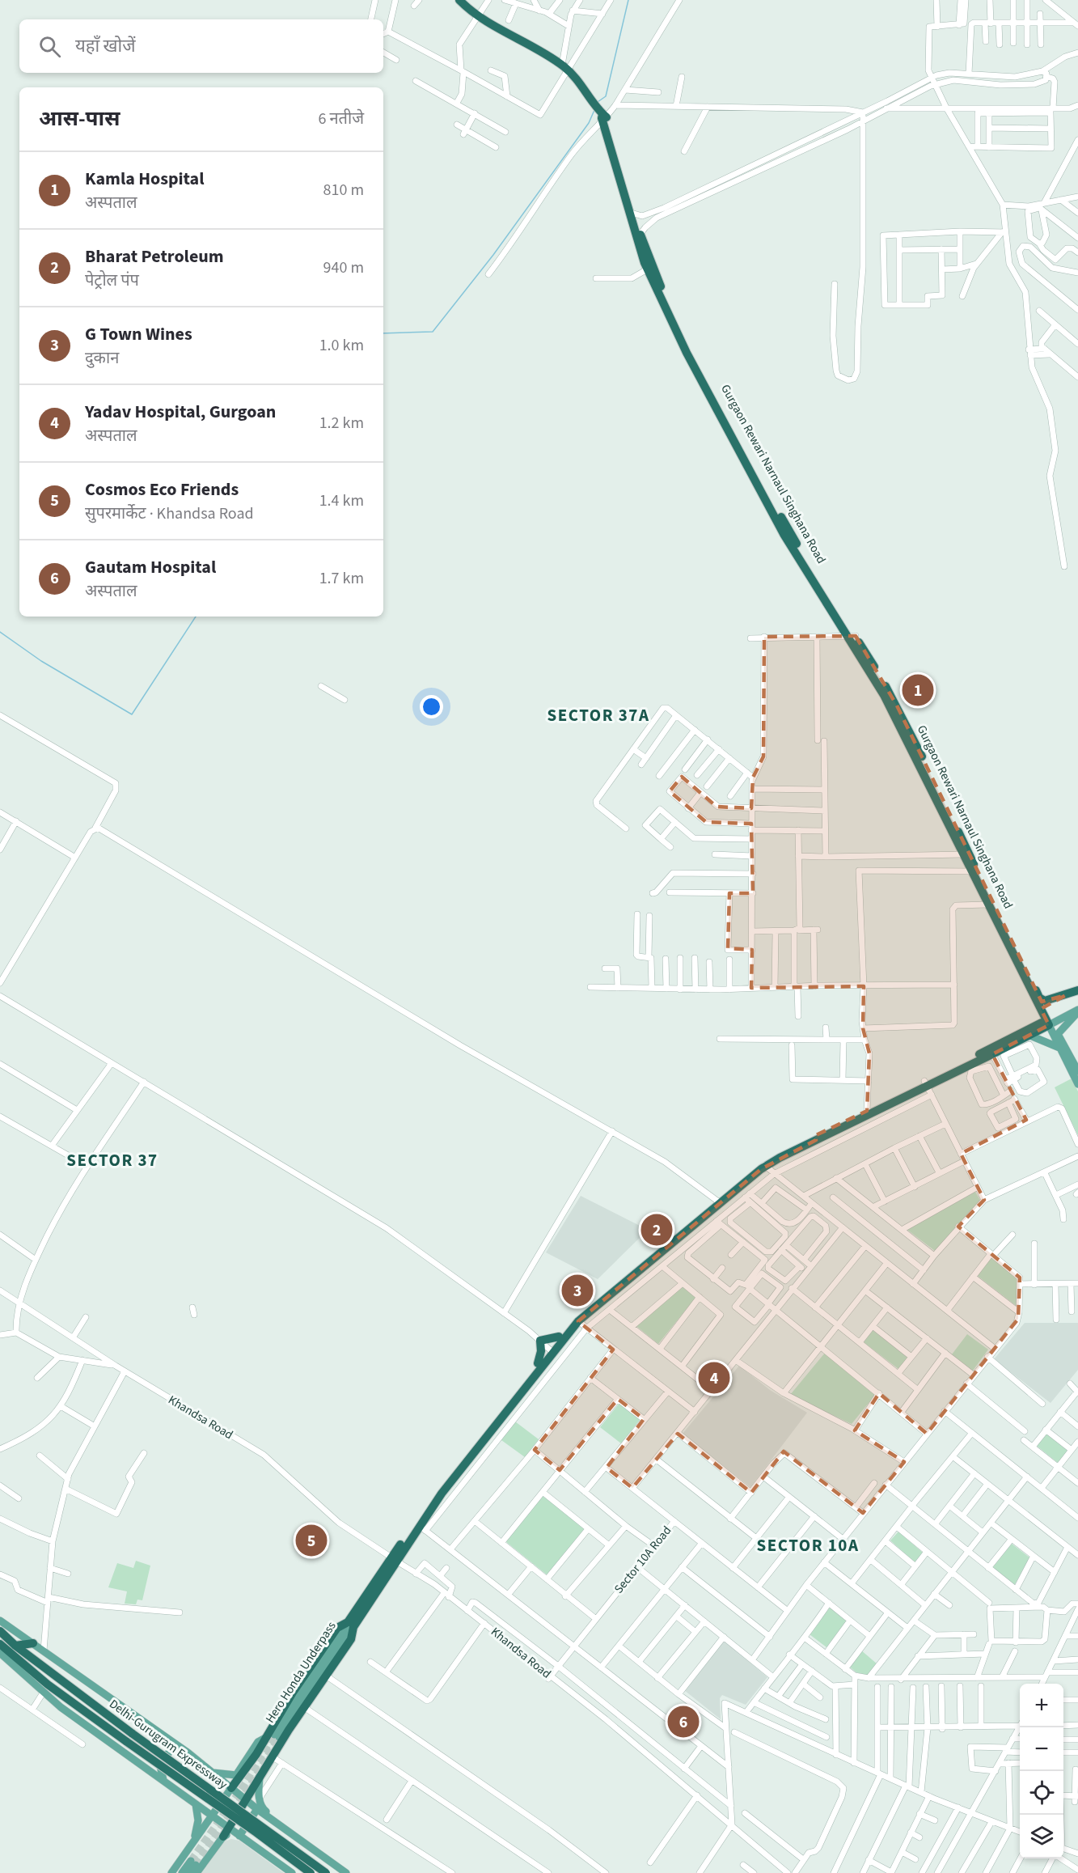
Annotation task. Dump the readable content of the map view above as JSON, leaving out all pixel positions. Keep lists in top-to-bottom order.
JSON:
{
  "streets": {
    "highway": ["Gurgaon Rewari Narnaul Singhana Road", "Delhi-Gurugram Expressway"],
    "main road": ["Hero Honda Underpass"],
    "street": ["Khandsa Road", "Sector 10A Road"]
  },
  "crossings": [
    ["Khandsa Road", "Sector 10A Road"]
  ],
  "districts": ["SECTOR 37A", "SECTOR 37", "SECTOR 10A"],
  "page": {
    "search": "यहाँ खोजें",
    "heading": ["आस-पास", "6 नतीजे"],
    "list": [
      {
        "mark": "1",
        "name": "Kamla Hospital",
        "note": "अस्पताल",
        "value": "810 m"
      },
      {
        "mark": "2",
        "name": "Bharat Petroleum",
        "note": "पेट्रोल पंप",
        "value": "940 m"
      },
      {
        "mark": "3",
        "name": "G Town Wines",
        "note": "दुकान",
        "value": "1.0 km"
      },
      {
        "mark": "4",
        "name": "Yadav Hospital, Gurgoan",
        "note": "अस्पताल",
        "value": "1.2 km"
      },
      {
        "mark": "5",
        "name": "Cosmos Eco Friends",
        "note": "सुपरमार्केट · Khandsa Road",
        "value": "1.4 km"
      },
      {
        "mark": "6",
        "name": "Gautam Hospital",
        "note": "अस्पताल",
        "value": "1.7 km"
      }
    ],
    "pins": [
      "1",
      "2",
      "3",
      "4",
      "5",
      "6"
    ],
    "map_buttons": ["+", "−"]
  }
}
